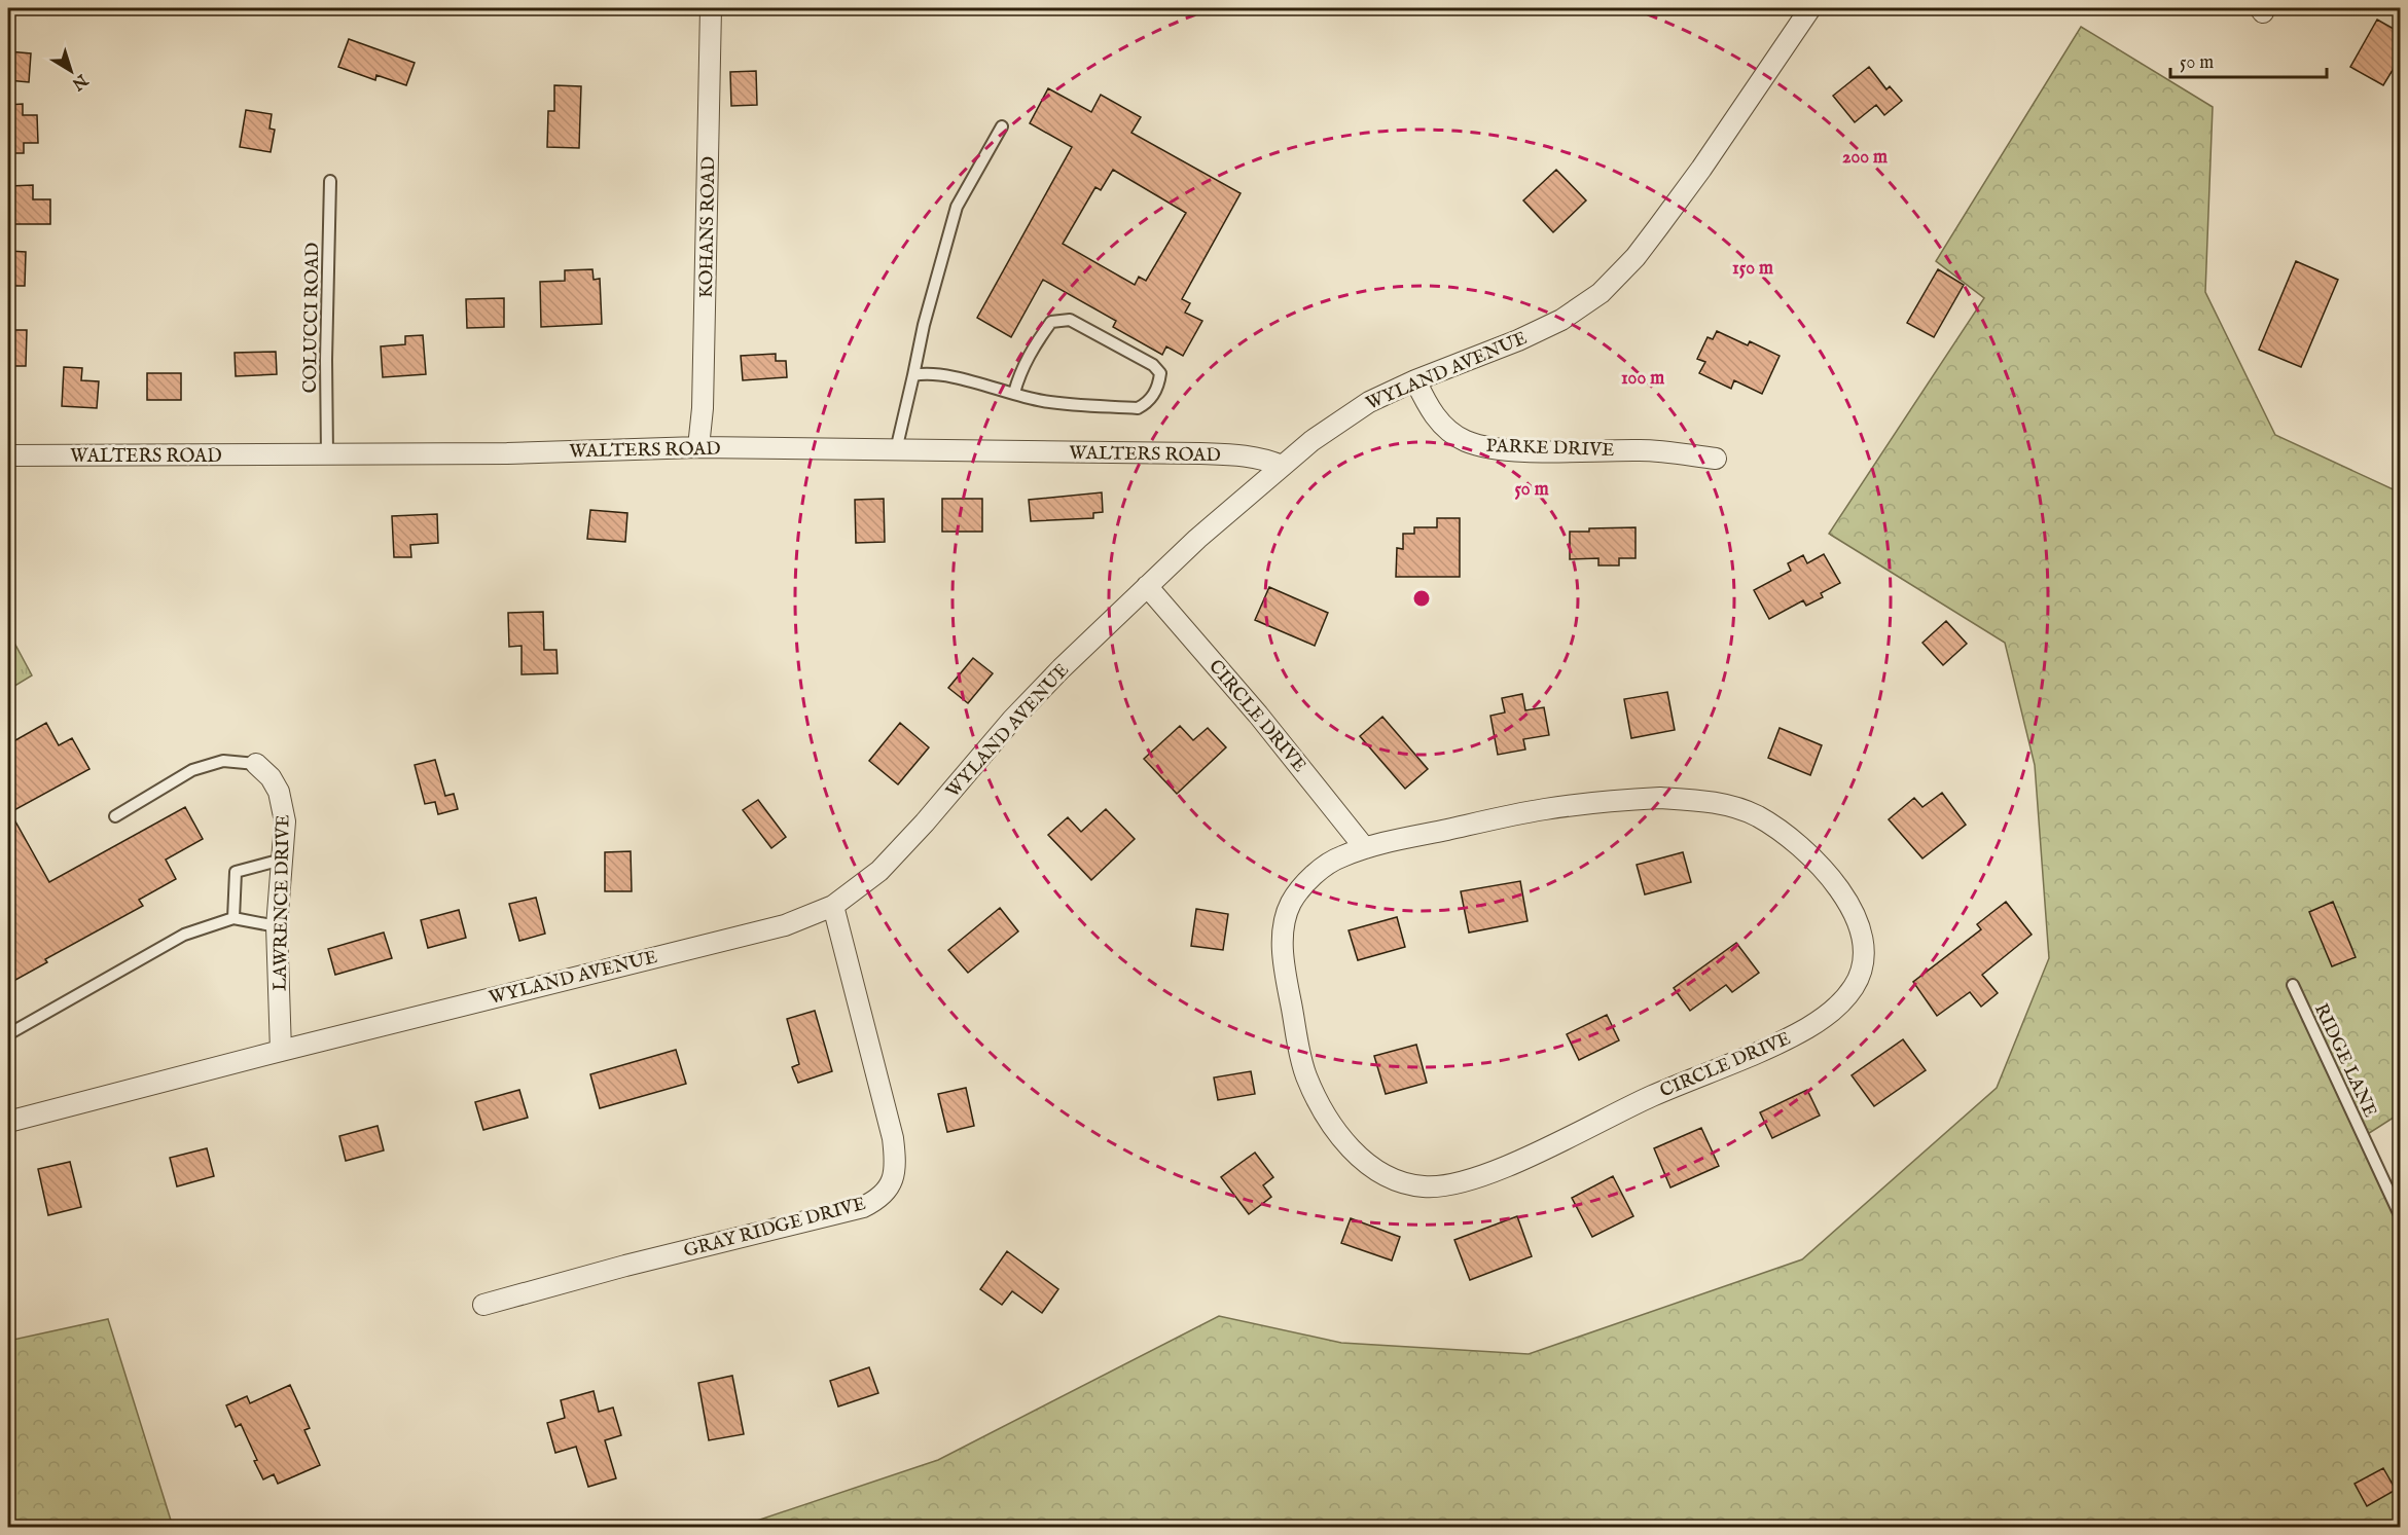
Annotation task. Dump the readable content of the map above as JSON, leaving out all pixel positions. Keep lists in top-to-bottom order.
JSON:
{
  "streets": {
    "street": [
      "KOHANS ROAD",
      "WYLAND AVENUE",
      "PARKE DRIVE",
      "WALTERS ROAD",
      "CIRCLE DRIVE",
      "LAWRENCE DRIVE",
      "GRAY RIDGE DRIVE"
    ],
    "lane": ["COLUCCI ROAD", "RIDGE LANE"]
  },
  "crossings": [
    ["KOHANS ROAD", "WALTERS ROAD"],
    ["COLUCCI ROAD", "WALTERS ROAD"],
    ["WYLAND AVENUE", "PARKE DRIVE"],
    ["WYLAND AVENUE", "WALTERS ROAD"],
    ["WYLAND AVENUE", "CIRCLE DRIVE"],
    ["WYLAND AVENUE", "LAWRENCE DRIVE"],
    ["WYLAND AVENUE", "GRAY RIDGE DRIVE"]
  ],
  "scale_bar": "50 m",
  "north": "bottom right",
  "rings": [
    "200 m",
    "150 m",
    "100 m",
    "50 m"
  ]
}
